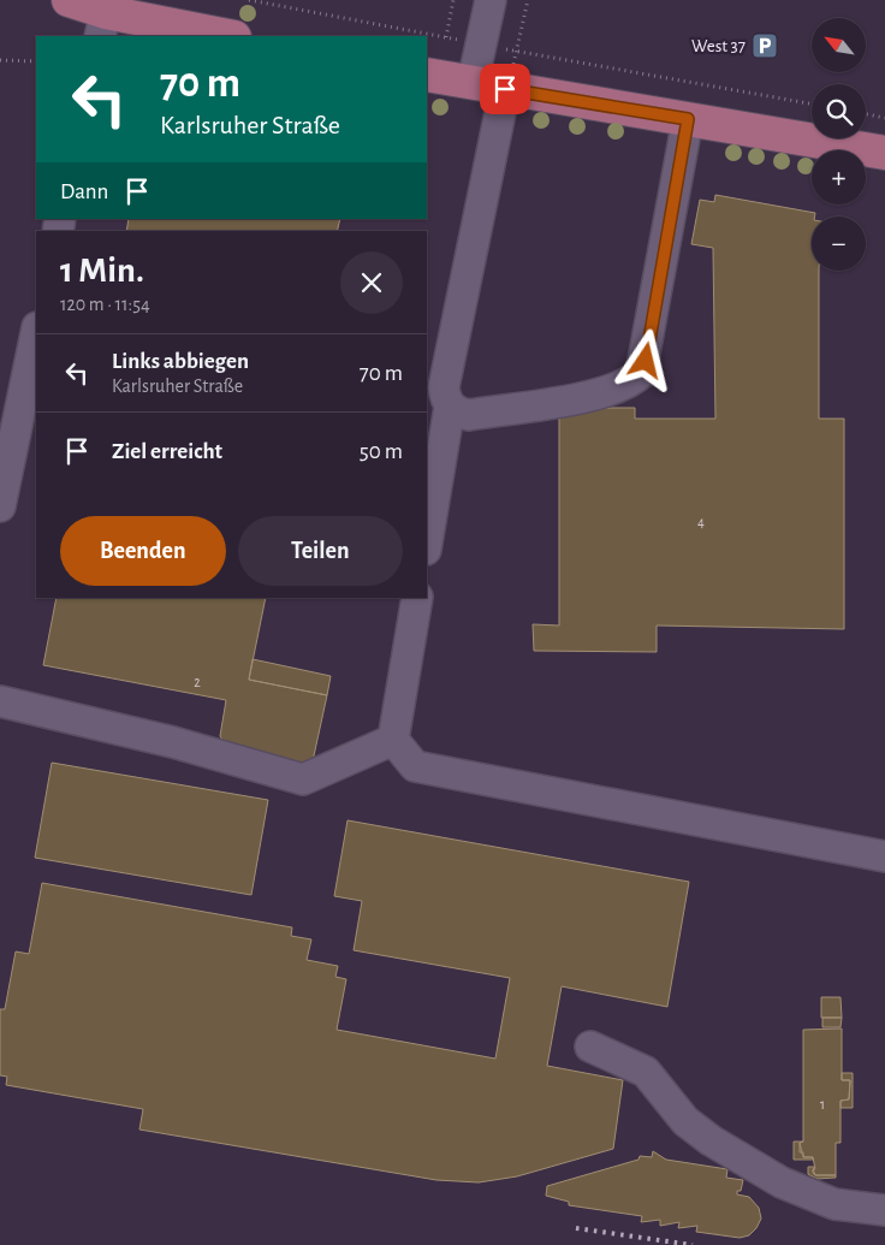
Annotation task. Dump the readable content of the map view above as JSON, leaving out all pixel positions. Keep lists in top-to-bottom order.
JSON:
{
  "places": {
    "parking": ["West 37"]
  },
  "house_numbers": ["4", "2", "1"],
  "north": "top left",
  "page": {
    "map_buttons": ["+", "−"],
    "turn": ["70 m", "Karlsruher Straße"],
    "then": "Dann",
    "heading": ["1 Min.", "120 m · 11:54"],
    "list": [
      {
        "name": "Links abbiegen",
        "note": "Karlsruher Straße",
        "value": "70 m"
      },
      {
        "name": "Ziel erreicht",
        "value": "50 m"
      }
    ],
    "buttons": ["Beenden", "Teilen"]
  }
}
